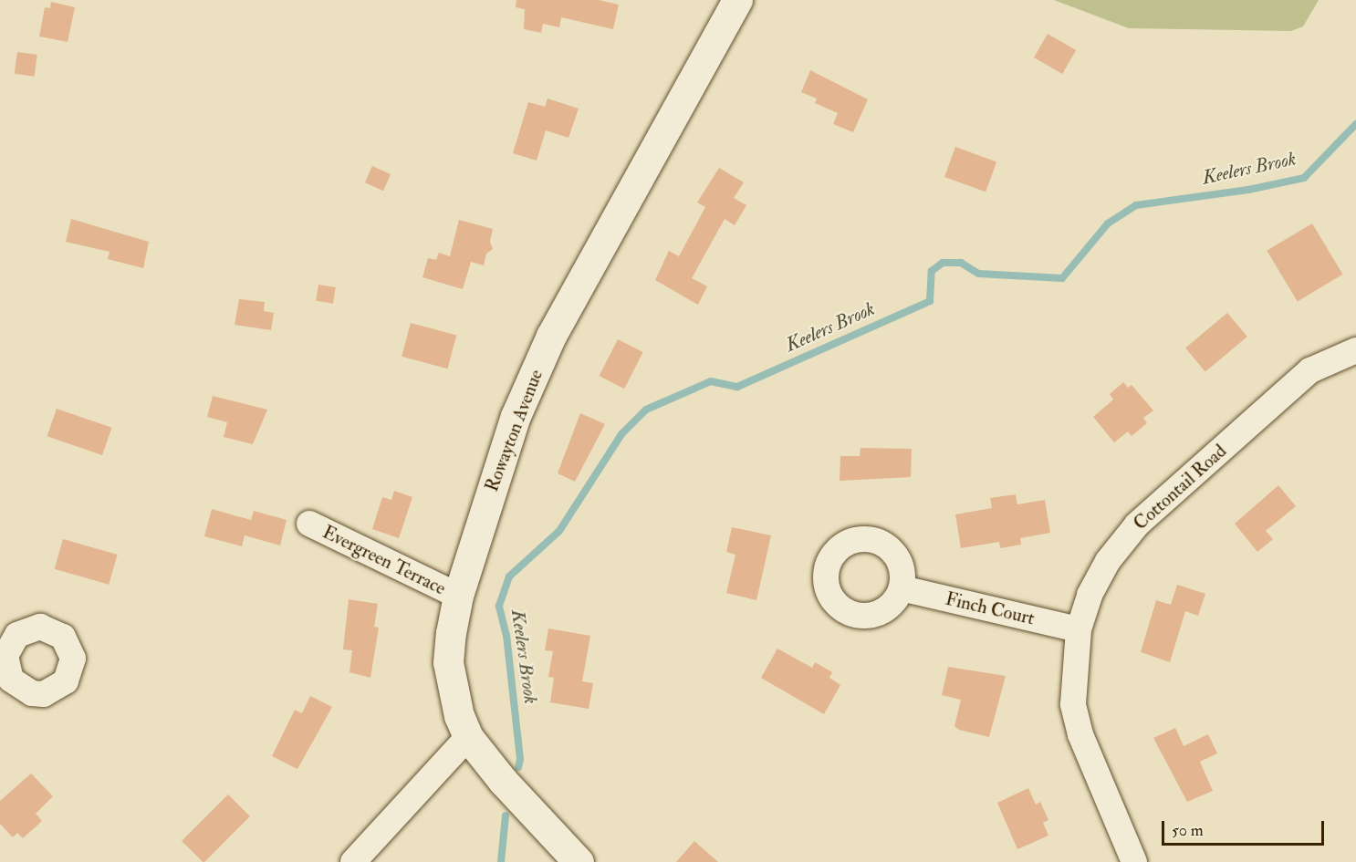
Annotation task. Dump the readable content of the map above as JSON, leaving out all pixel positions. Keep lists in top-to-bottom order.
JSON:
{
  "streets": {
    "street": [
      "Rowayton Avenue",
      "Cottontail Road",
      "Evergreen Terrace",
      "Finch Court"
    ]
  },
  "crossings": [
    ["Rowayton Avenue", "Evergreen Terrace"],
    ["Cottontail Road", "Finch Court"]
  ],
  "water": ["Keelers Brook"],
  "scale_bar": "50 m"
}
